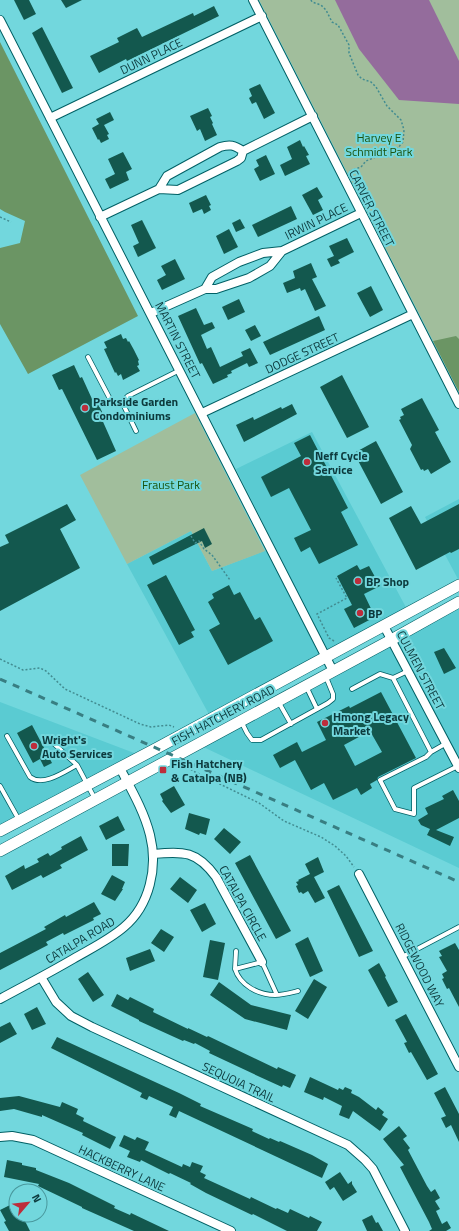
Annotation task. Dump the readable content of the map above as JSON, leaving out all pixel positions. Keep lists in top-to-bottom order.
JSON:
{
  "streets": {
    "main road": ["FISH HATCHERY ROAD"],
    "street": [
      "DUNN PLACE",
      "CARVER STREET",
      "IRWIN PLACE",
      "MARTIN STREET",
      "DODGE STREET",
      "CULMEN STREET",
      "CATALPA CIRCLE",
      "CATALPA ROAD",
      "RIDGEWOOD WAY",
      "SEQUOIA TRAIL",
      "HACKBERRY LANE"
    ]
  },
  "crossings": [
    ["DUNN PLACE", "CARVER STREET"],
    ["DUNN PLACE", "MARTIN STREET"],
    ["CARVER STREET", "IRWIN PLACE"],
    ["CARVER STREET", "DODGE STREET"],
    ["IRWIN PLACE", "MARTIN STREET"],
    ["MARTIN STREET", "DODGE STREET"],
    ["MARTIN STREET", "FISH HATCHERY ROAD"],
    ["CULMEN STREET", "FISH HATCHERY ROAD"],
    ["FISH HATCHERY ROAD", "CATALPA ROAD"],
    ["CATALPA CIRCLE", "CATALPA ROAD"],
    ["CATALPA ROAD", "SEQUOIA TRAIL"]
  ],
  "parks": ["Harvey E Schmidt Park", "Fraust Park"],
  "places": {
    "other": [
      "Parkside Garden Condominiums",
      "Neff Cycle Service",
      "BP Shop",
      "BP",
      "Hmong Legacy Market",
      "Wright's Auto Services"
    ],
    "transit": ["Fish Hatchery & Catalpa (NB)"]
  },
  "north": "top right"
}
